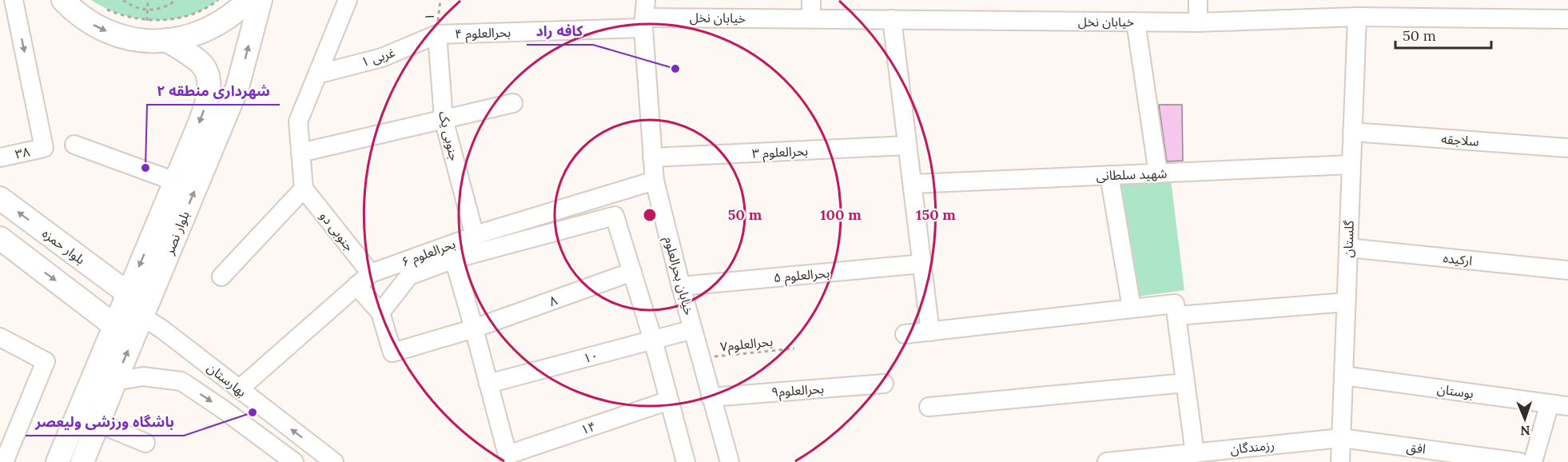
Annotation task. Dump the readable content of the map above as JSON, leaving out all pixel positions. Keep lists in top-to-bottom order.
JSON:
{
  "streets": {
    "main road": ["بلوار نصر", "بلوار حمزه"],
    "street": [
      "خیابان نخل",
      "بحرالعلوم ۴",
      "غربی ۱",
      "جنوبی یک",
      "سلاجقه",
      "بحرالعلوم ۳",
      "۳۸",
      "شهید سلطانی",
      "جنوبی دو",
      "گلستان",
      "بحرالعلوم ۶",
      "ارکیده",
      "بحرالعلوم ۵",
      "خیابان بحرالعلوم",
      "۸",
      "۱۰",
      "بهارستان",
      "بحرالعلوم۹",
      "بوستان",
      "۱۴",
      "رزمندگان",
      "افق"
    ],
    "path": ["۱", "بحرالعلوم۷"]
  },
  "crossings": [
    ["۱", "بحرالعلوم ۴"],
    ["۱", "غربی ۱"],
    ["۱", "جنوبی یک"],
    ["خیابان نخل", "بحرالعلوم ۴"],
    ["خیابان نخل", "گلستان"],
    ["خیابان نخل", "خیابان بحرالعلوم"],
    ["بحرالعلوم ۴", "غربی ۱"],
    ["بحرالعلوم ۴", "جنوبی یک"],
    ["بحرالعلوم ۴", "خیابان بحرالعلوم"],
    ["غربی ۱", "جنوبی یک"],
    ["جنوبی یک", "بحرالعلوم ۶"],
    ["سلاجقه", "گلستان"],
    ["بحرالعلوم ۳", "خیابان بحرالعلوم"],
    ["شهید سلطانی", "گلستان"],
    ["جنوبی دو", "بحرالعلوم ۶"],
    ["بلوار نصر", "بلوار حمزه"],
    ["بلوار نصر", "بهارستان"],
    ["گلستان", "ارکیده"],
    ["گلستان", "بوستان"],
    ["گلستان", "رزمندگان"],
    ["گلستان", "افق"],
    ["بحرالعلوم ۶", "خیابان بحرالعلوم"],
    ["بحرالعلوم ۶", "بهارستان"],
    ["بحرالعلوم ۵", "خیابان بحرالعلوم"],
    ["خیابان بحرالعلوم", "بحرالعلوم۷"],
    ["خیابان بحرالعلوم", "۱۰"],
    ["خیابان بحرالعلوم", "بحرالعلوم۹"],
    ["۱۰", "۱۴"],
    ["رزمندگان", "افق"]
  ],
  "one_way": ["۳۸"],
  "places": ["کافه راد", "شهرداری منطقه ۲", "باشگاه ورزشی ولیعصر"],
  "scale_bar": "50 m",
  "north": "bottom",
  "rings": ["50 m", "100 m", "150 m"]
}
